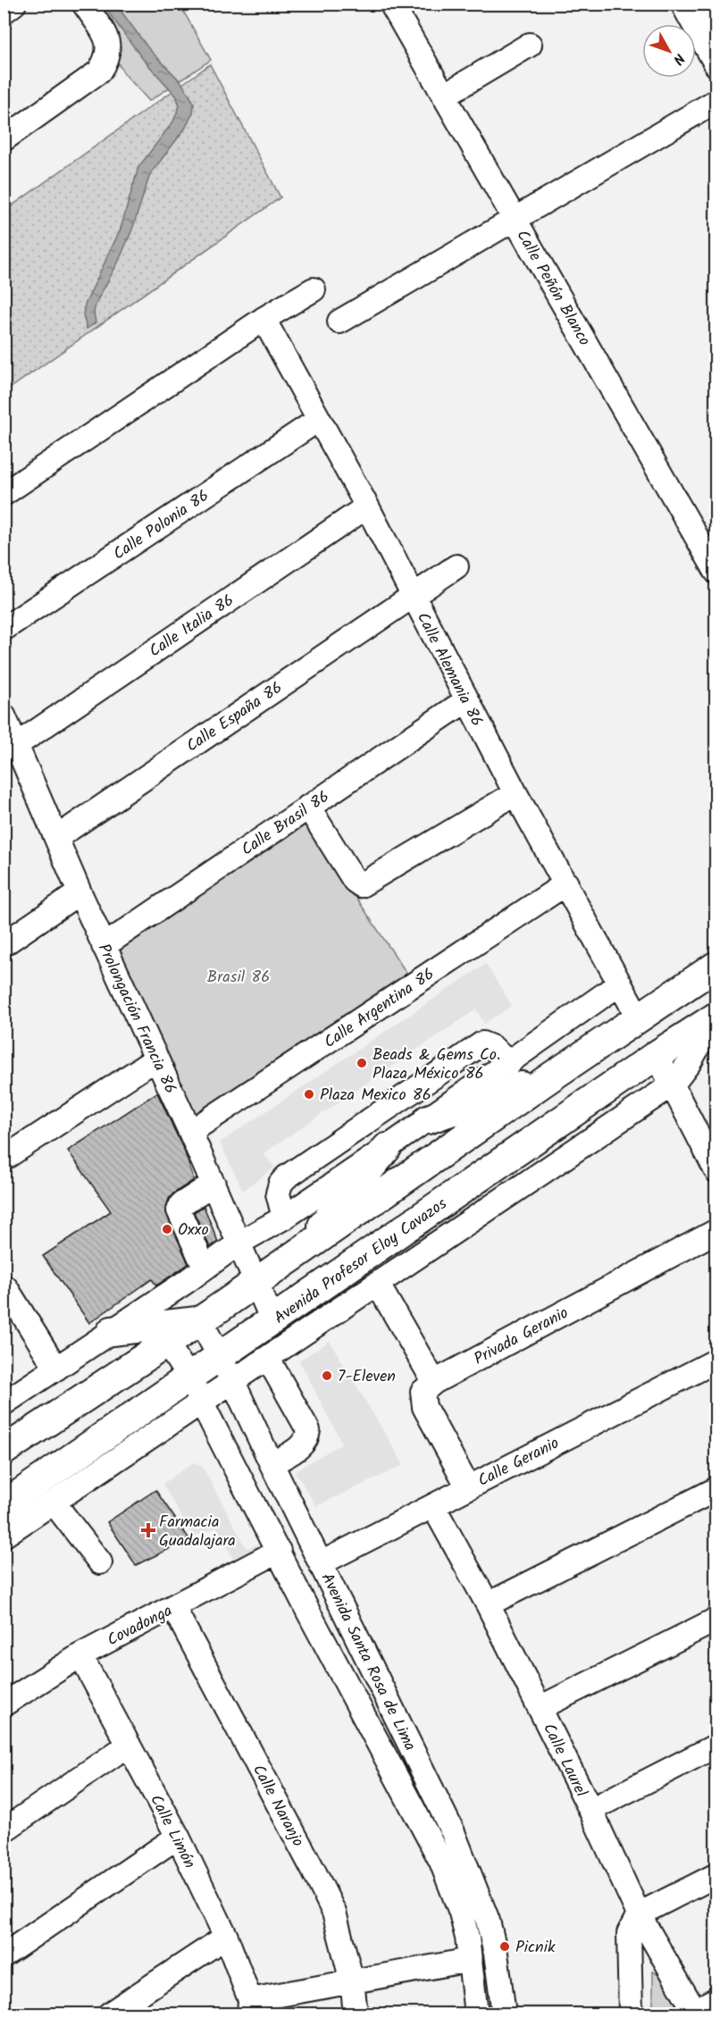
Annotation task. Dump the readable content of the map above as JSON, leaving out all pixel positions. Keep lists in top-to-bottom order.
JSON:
{
  "streets": {
    "main road": ["Avenida Profesor Eloy Cavazos"],
    "street": [
      "Calle Peñón Blanco",
      "Calle Polonia 86",
      "Calle Italia 86",
      "Calle Alemania 86",
      "Calle España 86",
      "Calle Brasil 86",
      "Calle Argentina 86",
      "Prolongación Francia 86",
      "Privada Geranio",
      "Calle Geranio",
      "Covadonga",
      "Avenida Santa Rosa de Lima",
      "Calle Laurel",
      "Calle Naranjo",
      "Calle Limón"
    ]
  },
  "crossings": [
    ["Calle Polonia 86", "Calle Alemania 86"],
    ["Calle Italia 86", "Calle Alemania 86"],
    ["Calle Italia 86", "Prolongación Francia 86"],
    ["Calle Alemania 86", "Calle España 86"],
    ["Calle Alemania 86", "Calle Brasil 86"],
    ["Calle Alemania 86", "Calle Argentina 86"],
    ["Calle España 86", "Prolongación Francia 86"],
    ["Calle Brasil 86", "Prolongación Francia 86"],
    ["Calle Argentina 86", "Prolongación Francia 86"],
    ["Prolongación Francia 86", "Avenida Profesor Eloy Cavazos"],
    ["Avenida Profesor Eloy Cavazos", "Avenida Santa Rosa de Lima"],
    ["Calle Geranio", "Avenida Santa Rosa de Lima"],
    ["Calle Geranio", "Calle Laurel"],
    ["Covadonga", "Avenida Santa Rosa de Lima"],
    ["Covadonga", "Calle Naranjo"],
    ["Covadonga", "Calle Limón"]
  ],
  "parks": ["Brasil 86"],
  "places": {
    "other": [
      "Beads & Gems Co. Plaza México 86",
      "Plaza Mexico 86",
      "Oxxo",
      "7-Eleven",
      "Picnik"
    ],
    "health": ["Farmacia Guadalajara"]
  },
  "north": "bottom right"
}
